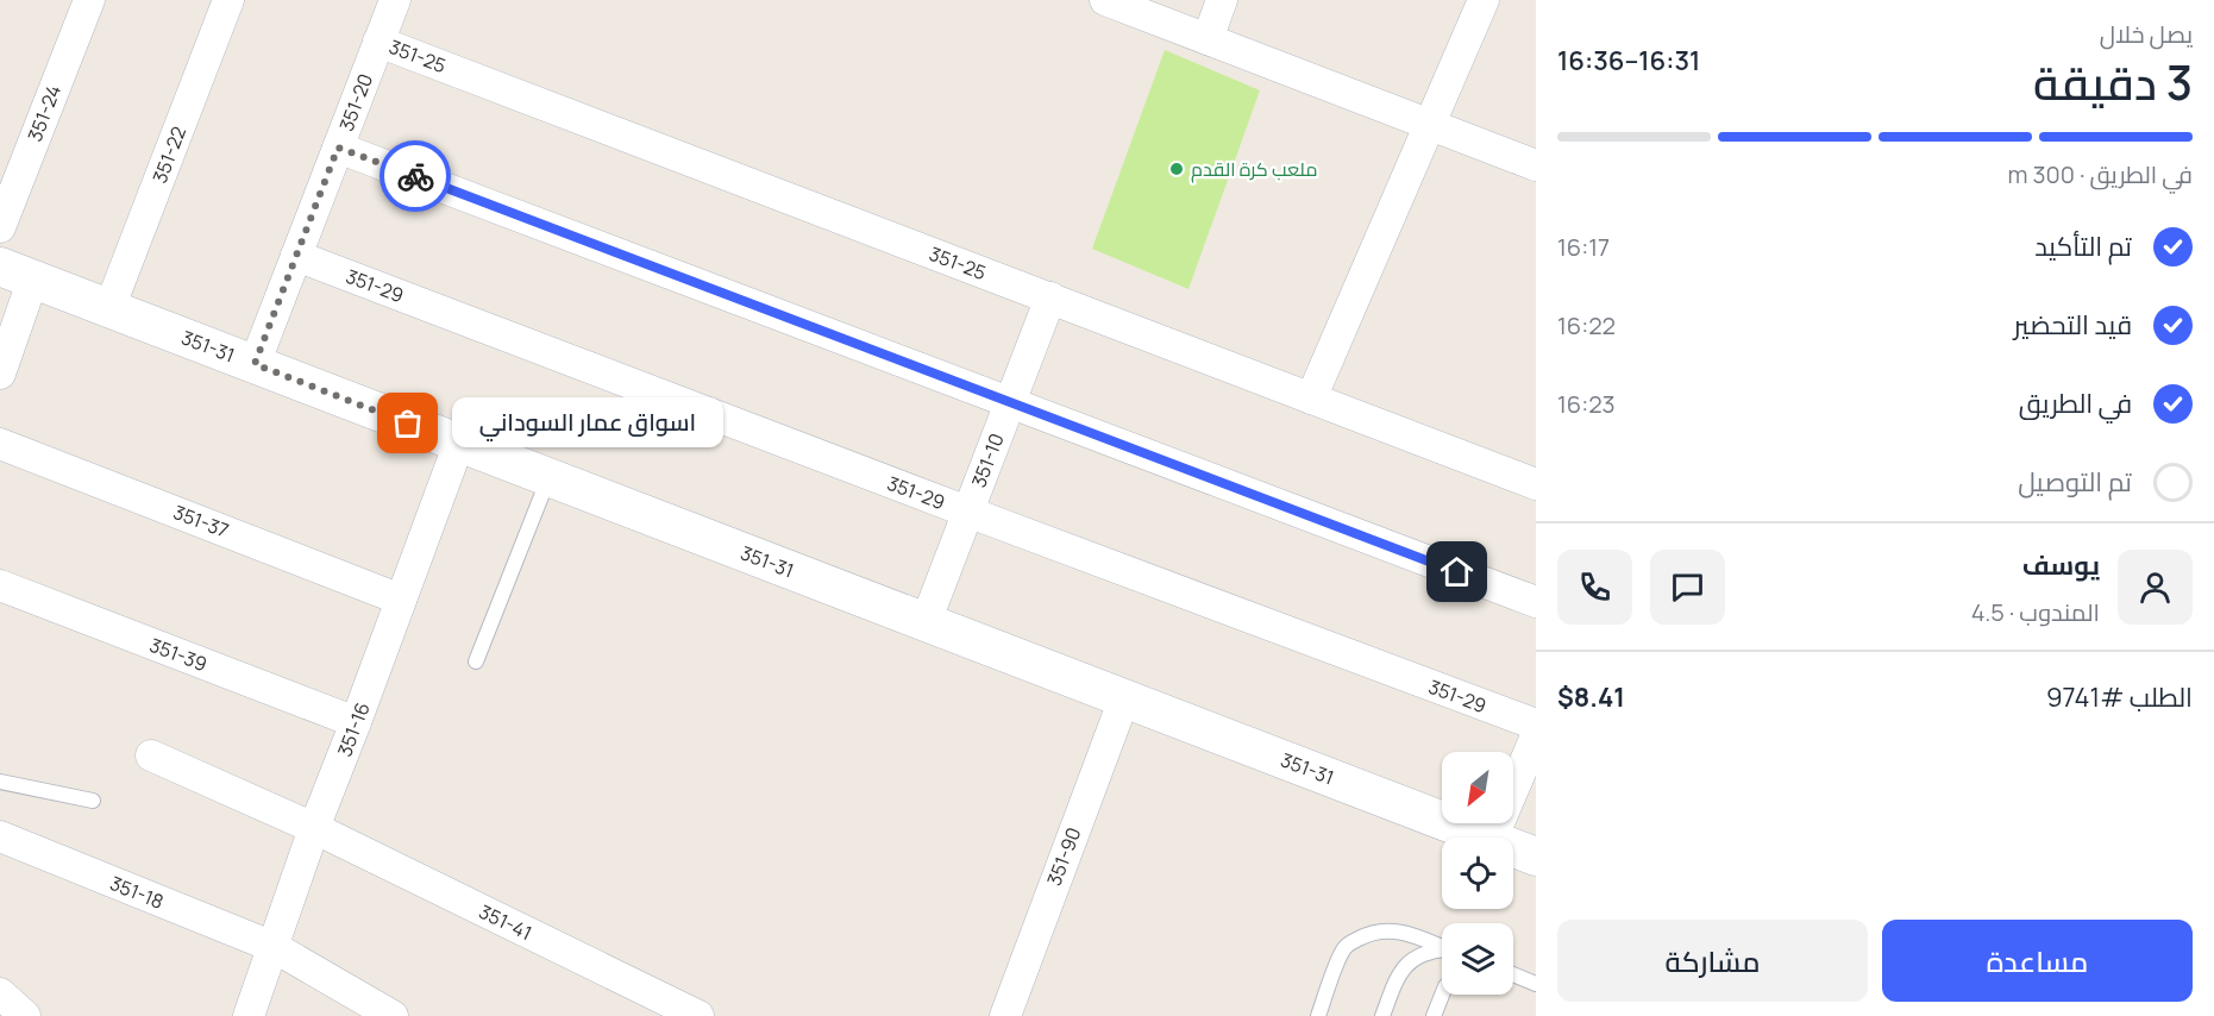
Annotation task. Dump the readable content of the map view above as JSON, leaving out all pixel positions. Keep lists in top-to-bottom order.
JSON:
{
  "streets": {
    "street": [
      "351-25",
      "351-20",
      "351-24",
      "351-22",
      "351-29",
      "351-31",
      "351-10",
      "351-37",
      "351-39",
      "351-16",
      "351-90",
      "351-18",
      "351-41"
    ]
  },
  "crossings": [
    ["351-25", "351-20"],
    ["351-25", "351-10"],
    ["351-20", "351-29"],
    ["351-20", "351-31"],
    ["351-22", "351-31"],
    ["351-29", "351-10"],
    ["351-31", "351-10"],
    ["351-31", "351-16"],
    ["351-31", "351-90"],
    ["351-37", "351-16"],
    ["351-39", "351-16"],
    ["351-16", "351-18"],
    ["351-16", "351-41"]
  ],
  "places": ["ملعب كرة القدم", "اسواق عمار السوداني"],
  "north": "bottom left",
  "page": {
    "heading": ["3 دقيقة", "يصل خلال", "16:31–16:36"],
    "panel": [
      "يوسف",
      "المندوب · 4.5",
      "الطلب #9741",
      "$8.41"
    ],
    "bar": "في الطريق · 300 m",
    "list": [
      ["تم التأكيد", "16:17"],
      ["قيد التحضير", "16:22"],
      ["في الطريق", "16:23"],
      "تم التوصيل"
    ],
    "bubble": "اسواق عمار السوداني",
    "buttons": ["مساعدة", "مشاركة"]
  }
}
